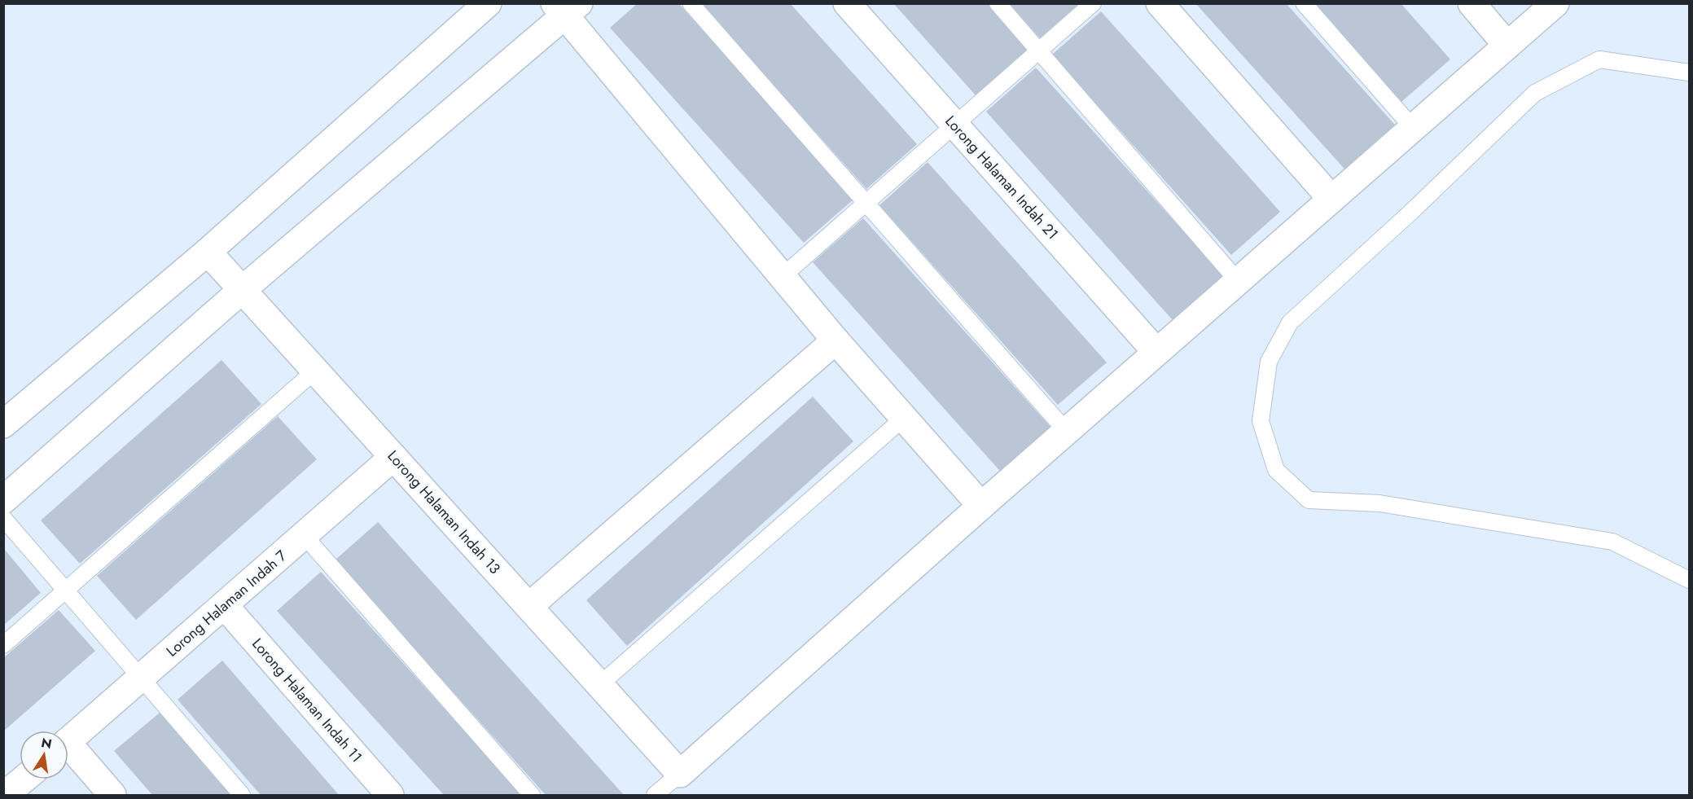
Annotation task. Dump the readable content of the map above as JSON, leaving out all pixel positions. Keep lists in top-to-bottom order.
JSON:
{
  "streets": {
    "street": [
      "Lorong Halaman Indah 21",
      "Lorong Halaman Indah 13",
      "Lorong Halaman Indah 7",
      "Lorong Halaman Indah 11"
    ]
  },
  "crossings": [
    ["Lorong Halaman Indah 13", "Lorong Halaman Indah 7"],
    ["Lorong Halaman Indah 7", "Lorong Halaman Indah 11"]
  ],
  "north": "top"
}
